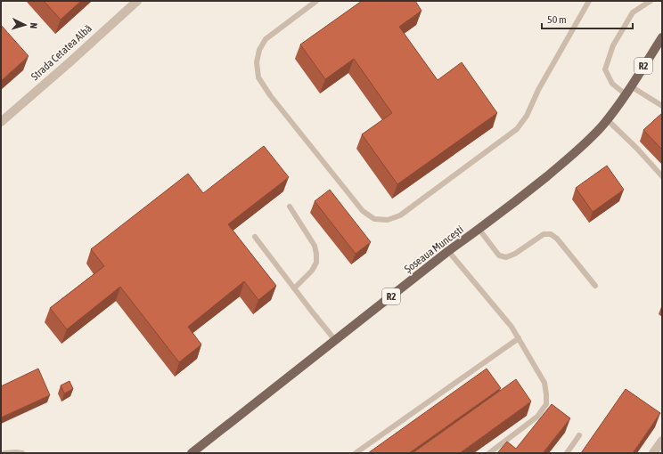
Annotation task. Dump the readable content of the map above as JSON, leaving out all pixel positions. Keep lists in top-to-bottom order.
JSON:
{
  "streets": {
    "main road": ["R2", "Șoseaua Muncești"],
    "street": ["Strada Cetatea Albă"]
  },
  "scale_bar": "50 m",
  "north": "right"
}
